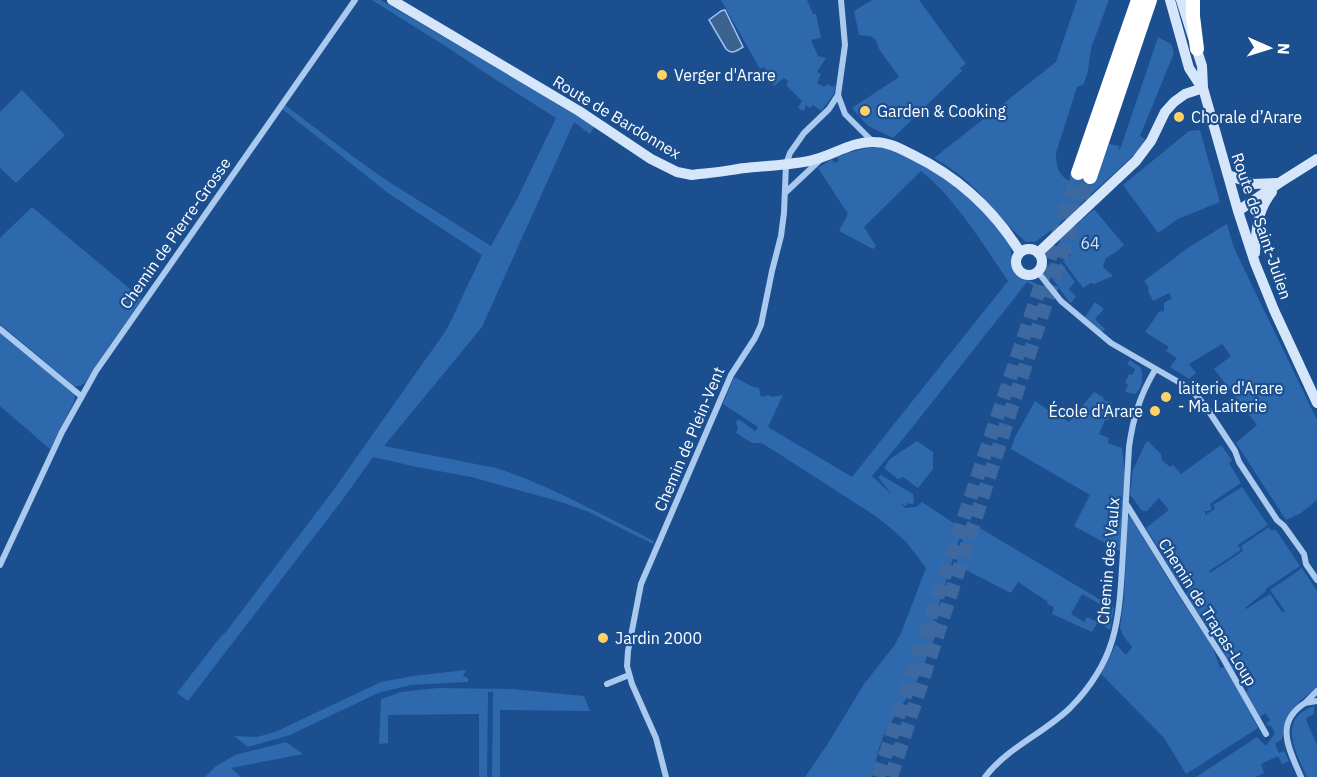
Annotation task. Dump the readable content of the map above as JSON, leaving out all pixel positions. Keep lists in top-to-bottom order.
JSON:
{
  "streets": {
    "street": [
      "Route de Bardonnex",
      "Route de Saint-Julien",
      "Chemin de Pierre-Grosse",
      "Chemin de Plein-Vent",
      "Chemin des Vaulx",
      "Chemin de Trapas-Loup"
    ]
  },
  "crossings": [
    ["Route de Bardonnex", "Chemin de Plein-Vent"],
    ["Route de Bardonnex", "Chemin des Vaulx"],
    ["Chemin des Vaulx", "Chemin de Trapas-Loup"]
  ],
  "parks": ["64"],
  "places": [
    "Verger d'Arare",
    "Garden & Cooking",
    "Chorale d’Arare",
    "laiterie d'Arare - Ma Laiterie",
    "École d'Arare",
    "Jardin 2000"
  ],
  "north": "right"
}
